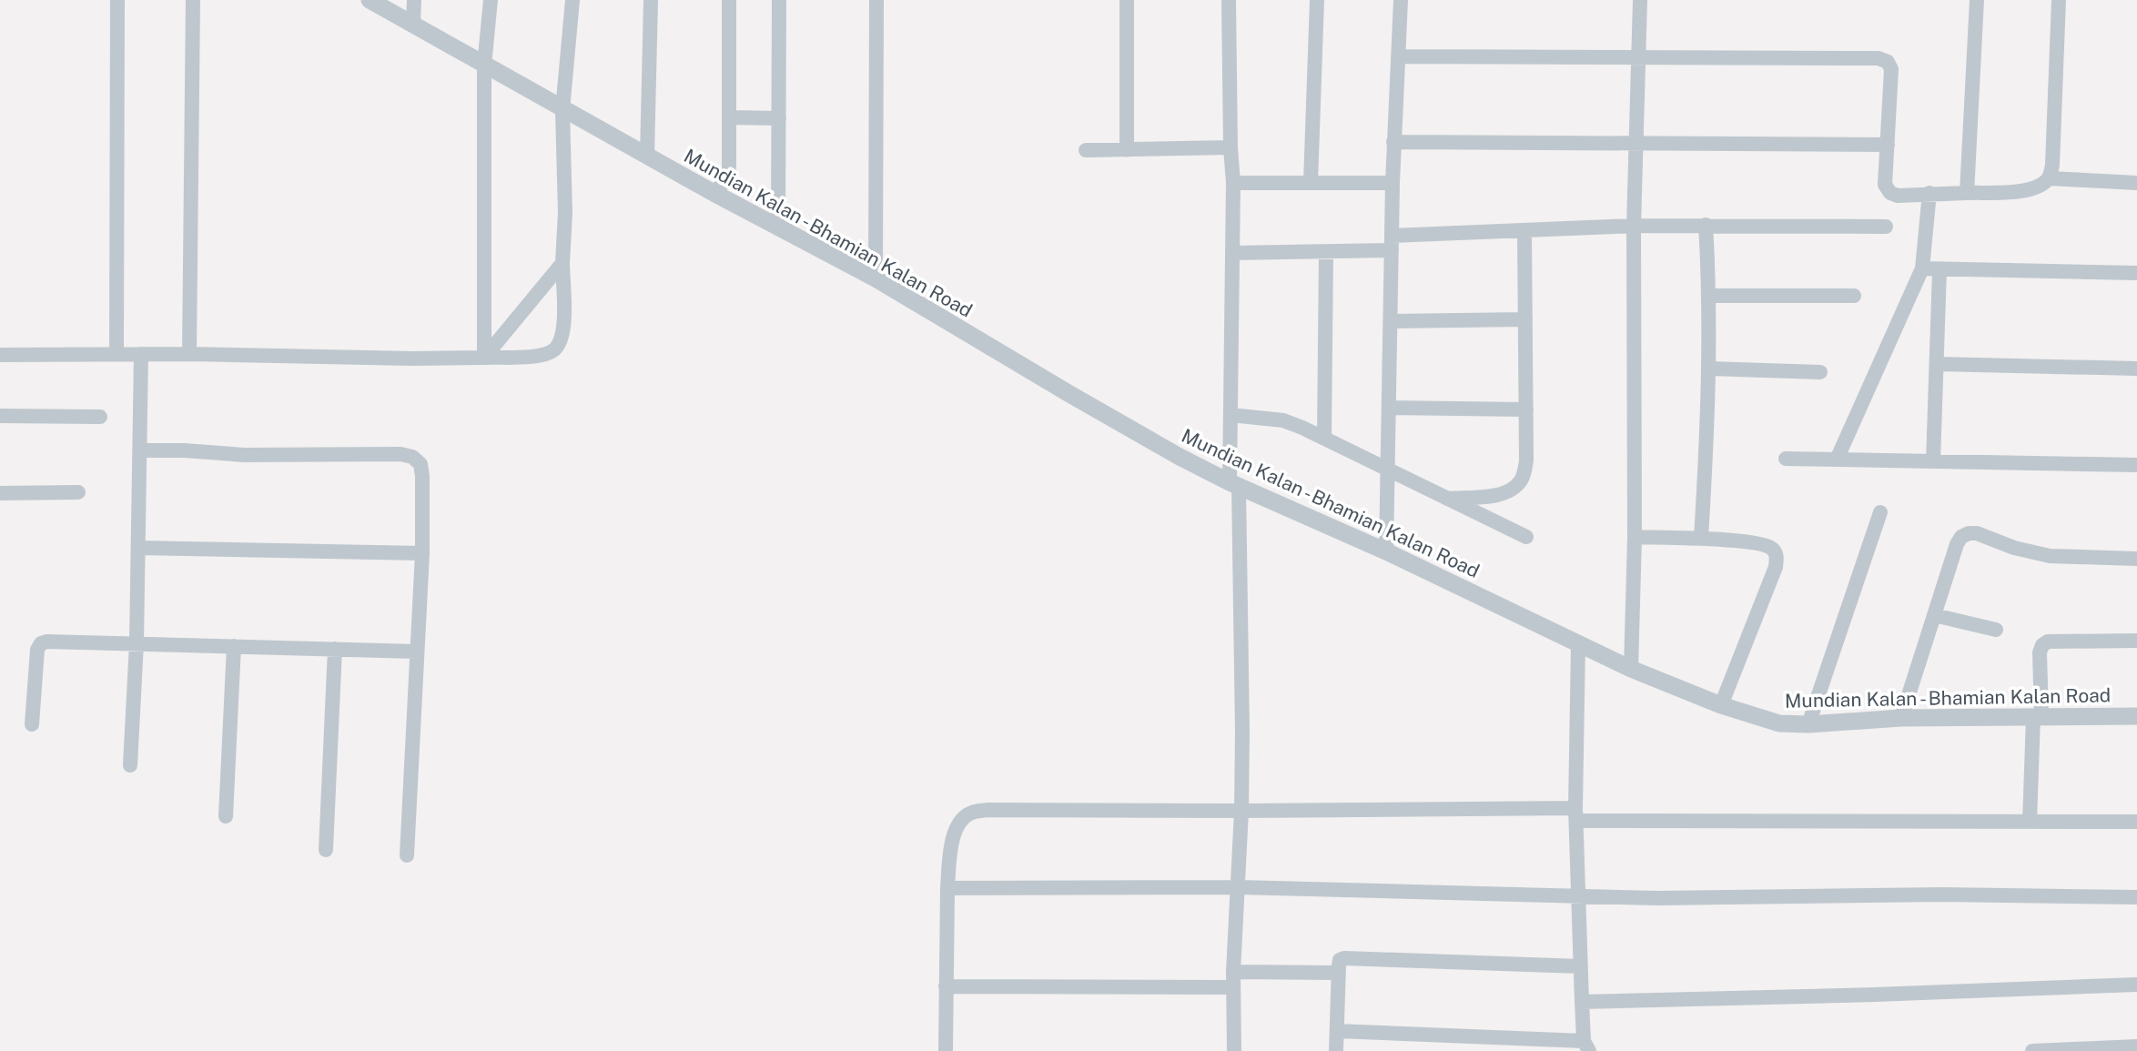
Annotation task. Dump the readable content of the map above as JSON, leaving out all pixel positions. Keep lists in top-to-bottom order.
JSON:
{
  "streets": {
    "street": ["Mundian Kalan - Bhamian Kalan Road"]
  }
}
